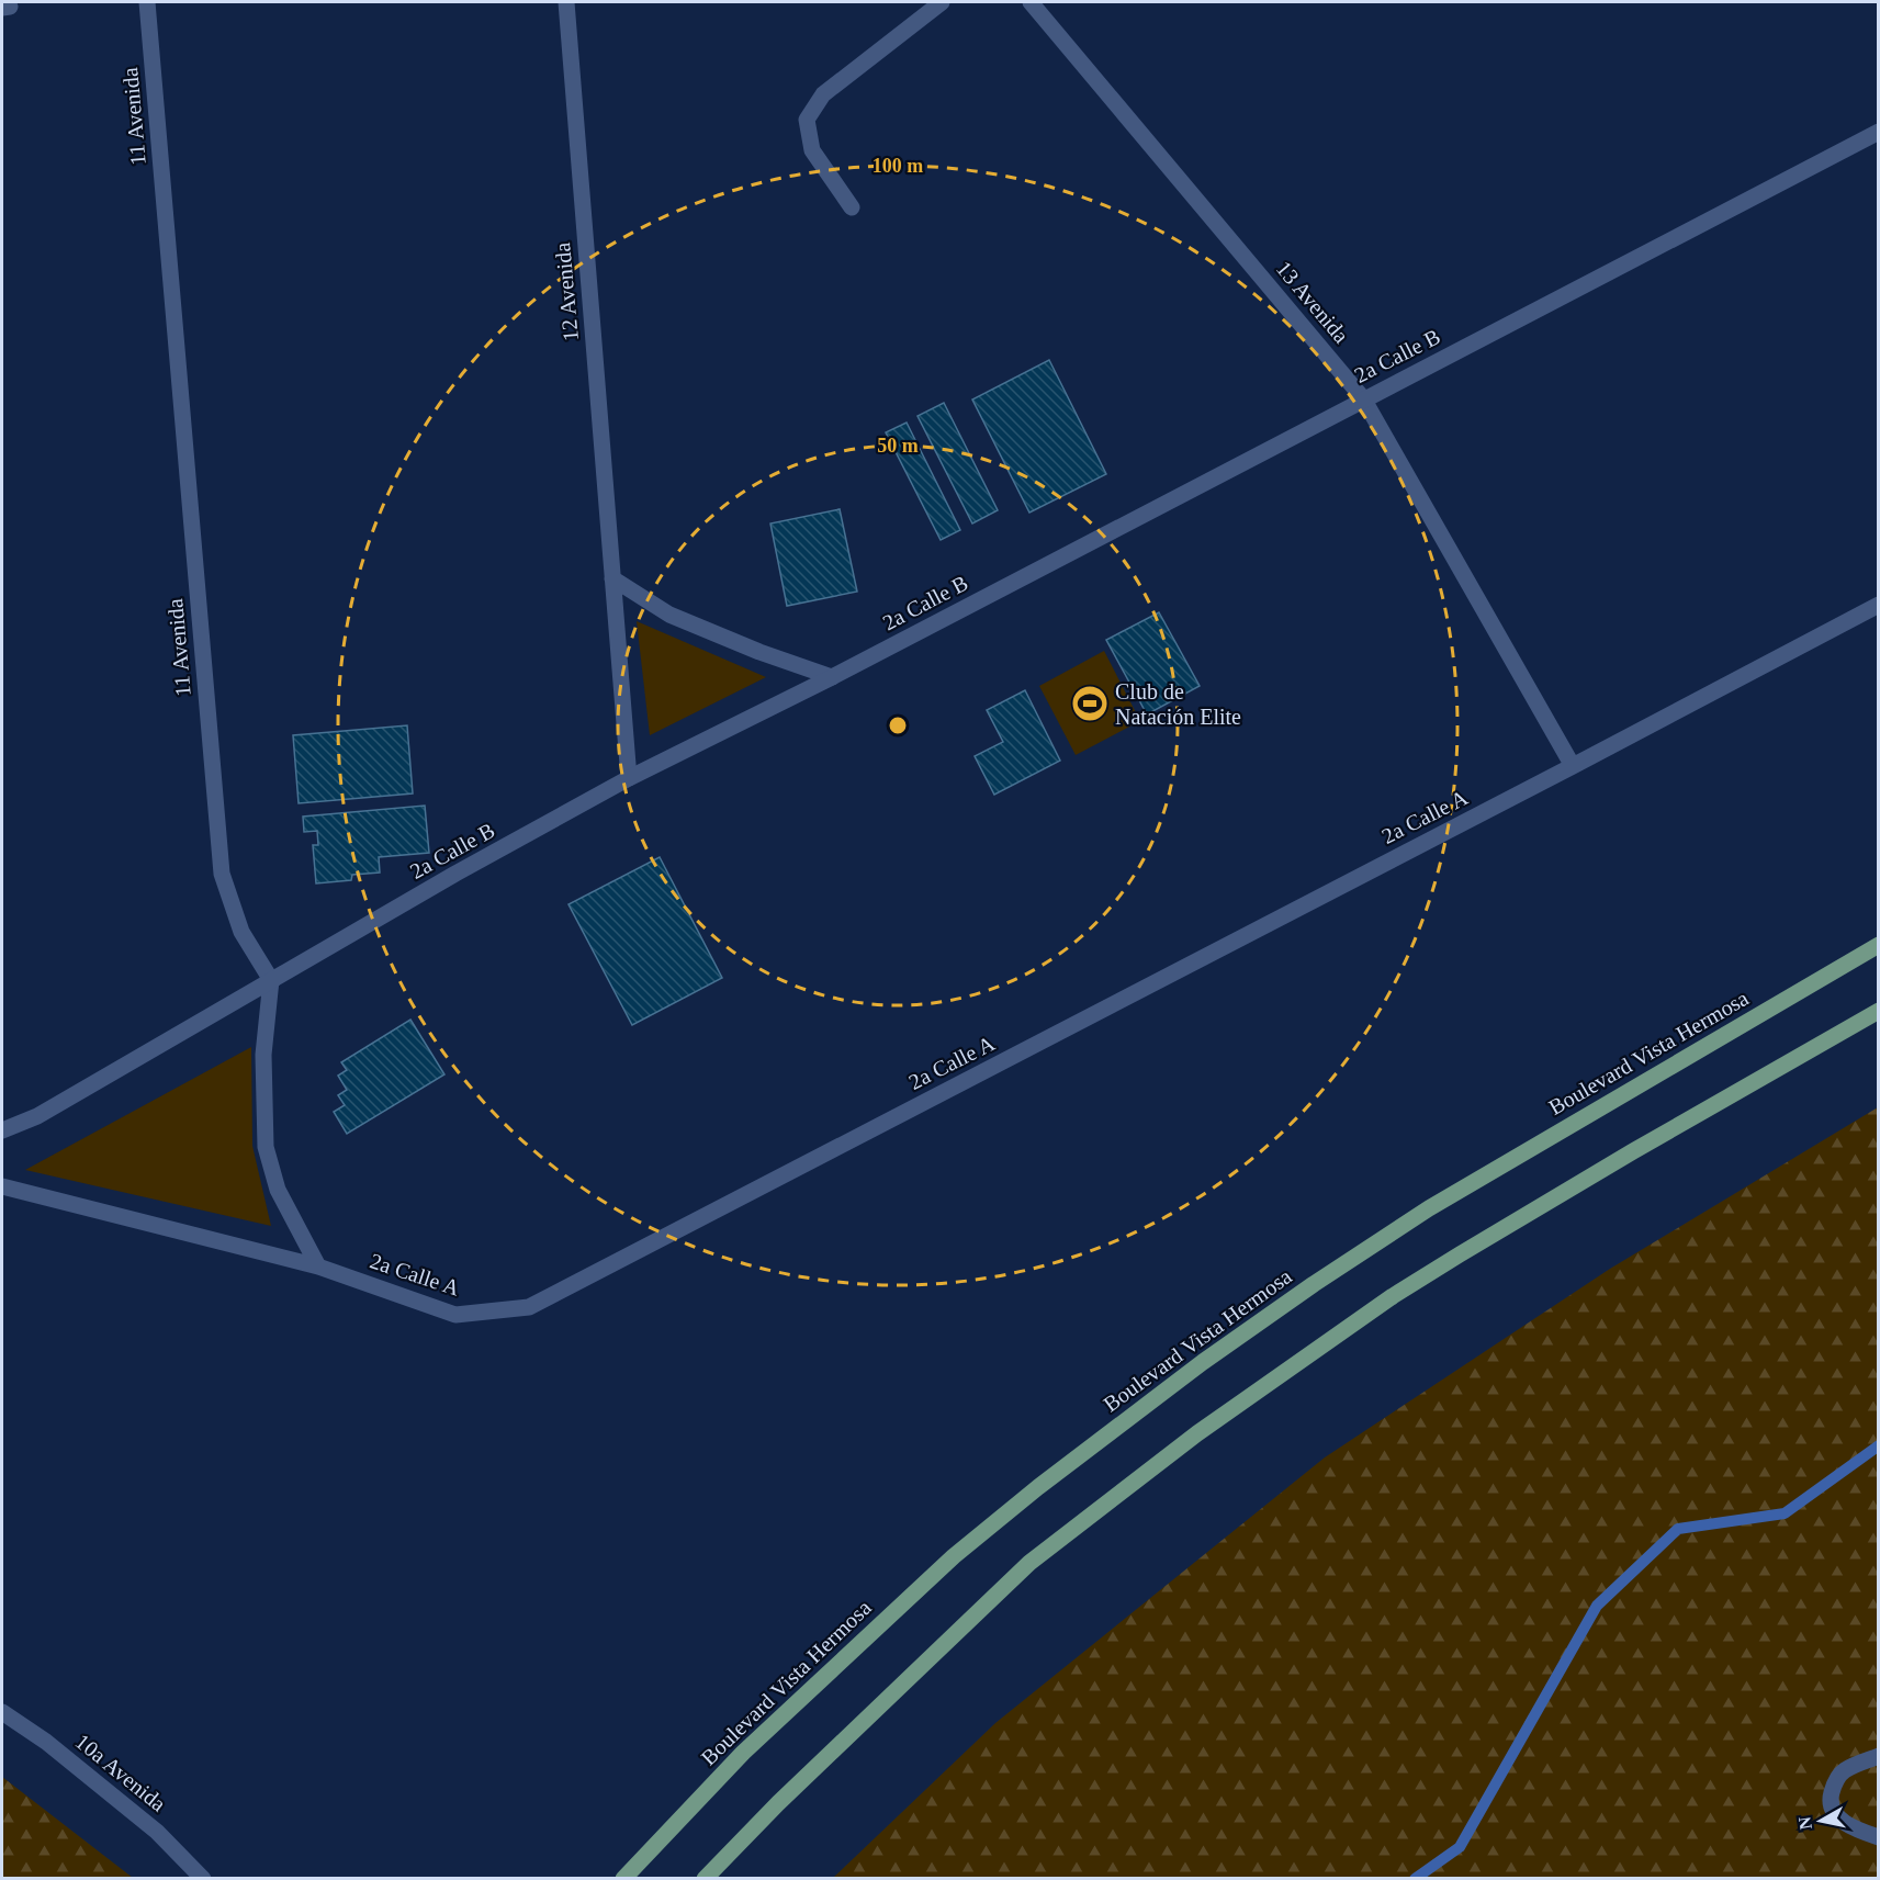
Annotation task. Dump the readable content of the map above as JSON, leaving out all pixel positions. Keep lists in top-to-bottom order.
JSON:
{
  "streets": {
    "main road": ["Boulevard Vista Hermosa"],
    "street": [
      "11 Avenida",
      "12 Avenida",
      "13 Avenida",
      "2a Calle B",
      "2a Calle A",
      "10a Avenida"
    ]
  },
  "crossings": [
    ["11 Avenida", "2a Calle B"],
    ["12 Avenida", "2a Calle B"],
    ["13 Avenida", "2a Calle B"],
    ["13 Avenida", "2a Calle A"]
  ],
  "places": {
    "sports": ["Club de Natación Elite"]
  },
  "north": "left",
  "rings": ["100 m", "50 m"]
}
